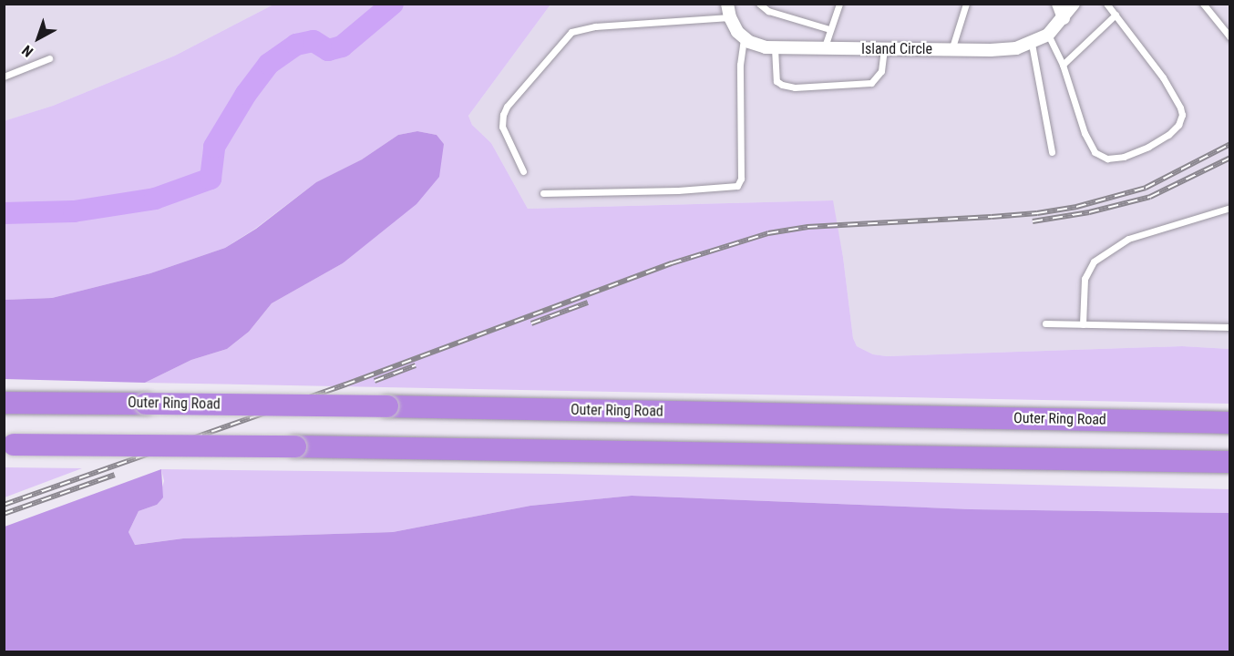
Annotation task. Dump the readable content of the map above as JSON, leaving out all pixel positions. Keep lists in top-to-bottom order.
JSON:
{
  "streets": {
    "highway": ["Outer Ring Road"],
    "street": ["Island Circle"]
  },
  "north": "bottom left"
}
